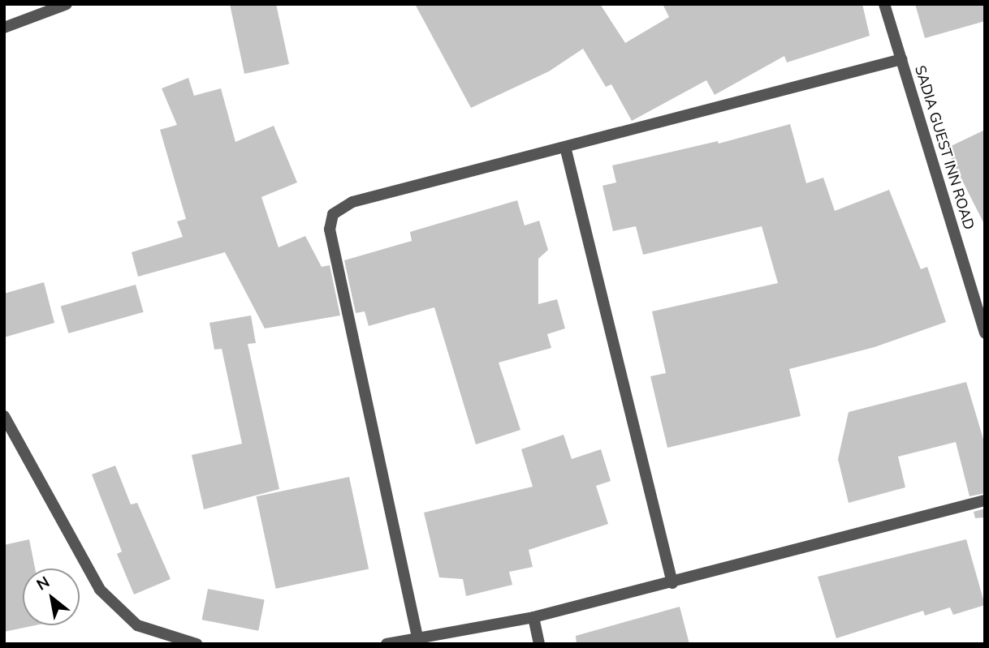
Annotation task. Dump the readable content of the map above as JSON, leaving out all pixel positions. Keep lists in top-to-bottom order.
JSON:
{
  "streets": {
    "street": ["SADIA GUEST INN ROAD"]
  },
  "north": "top left"
}
